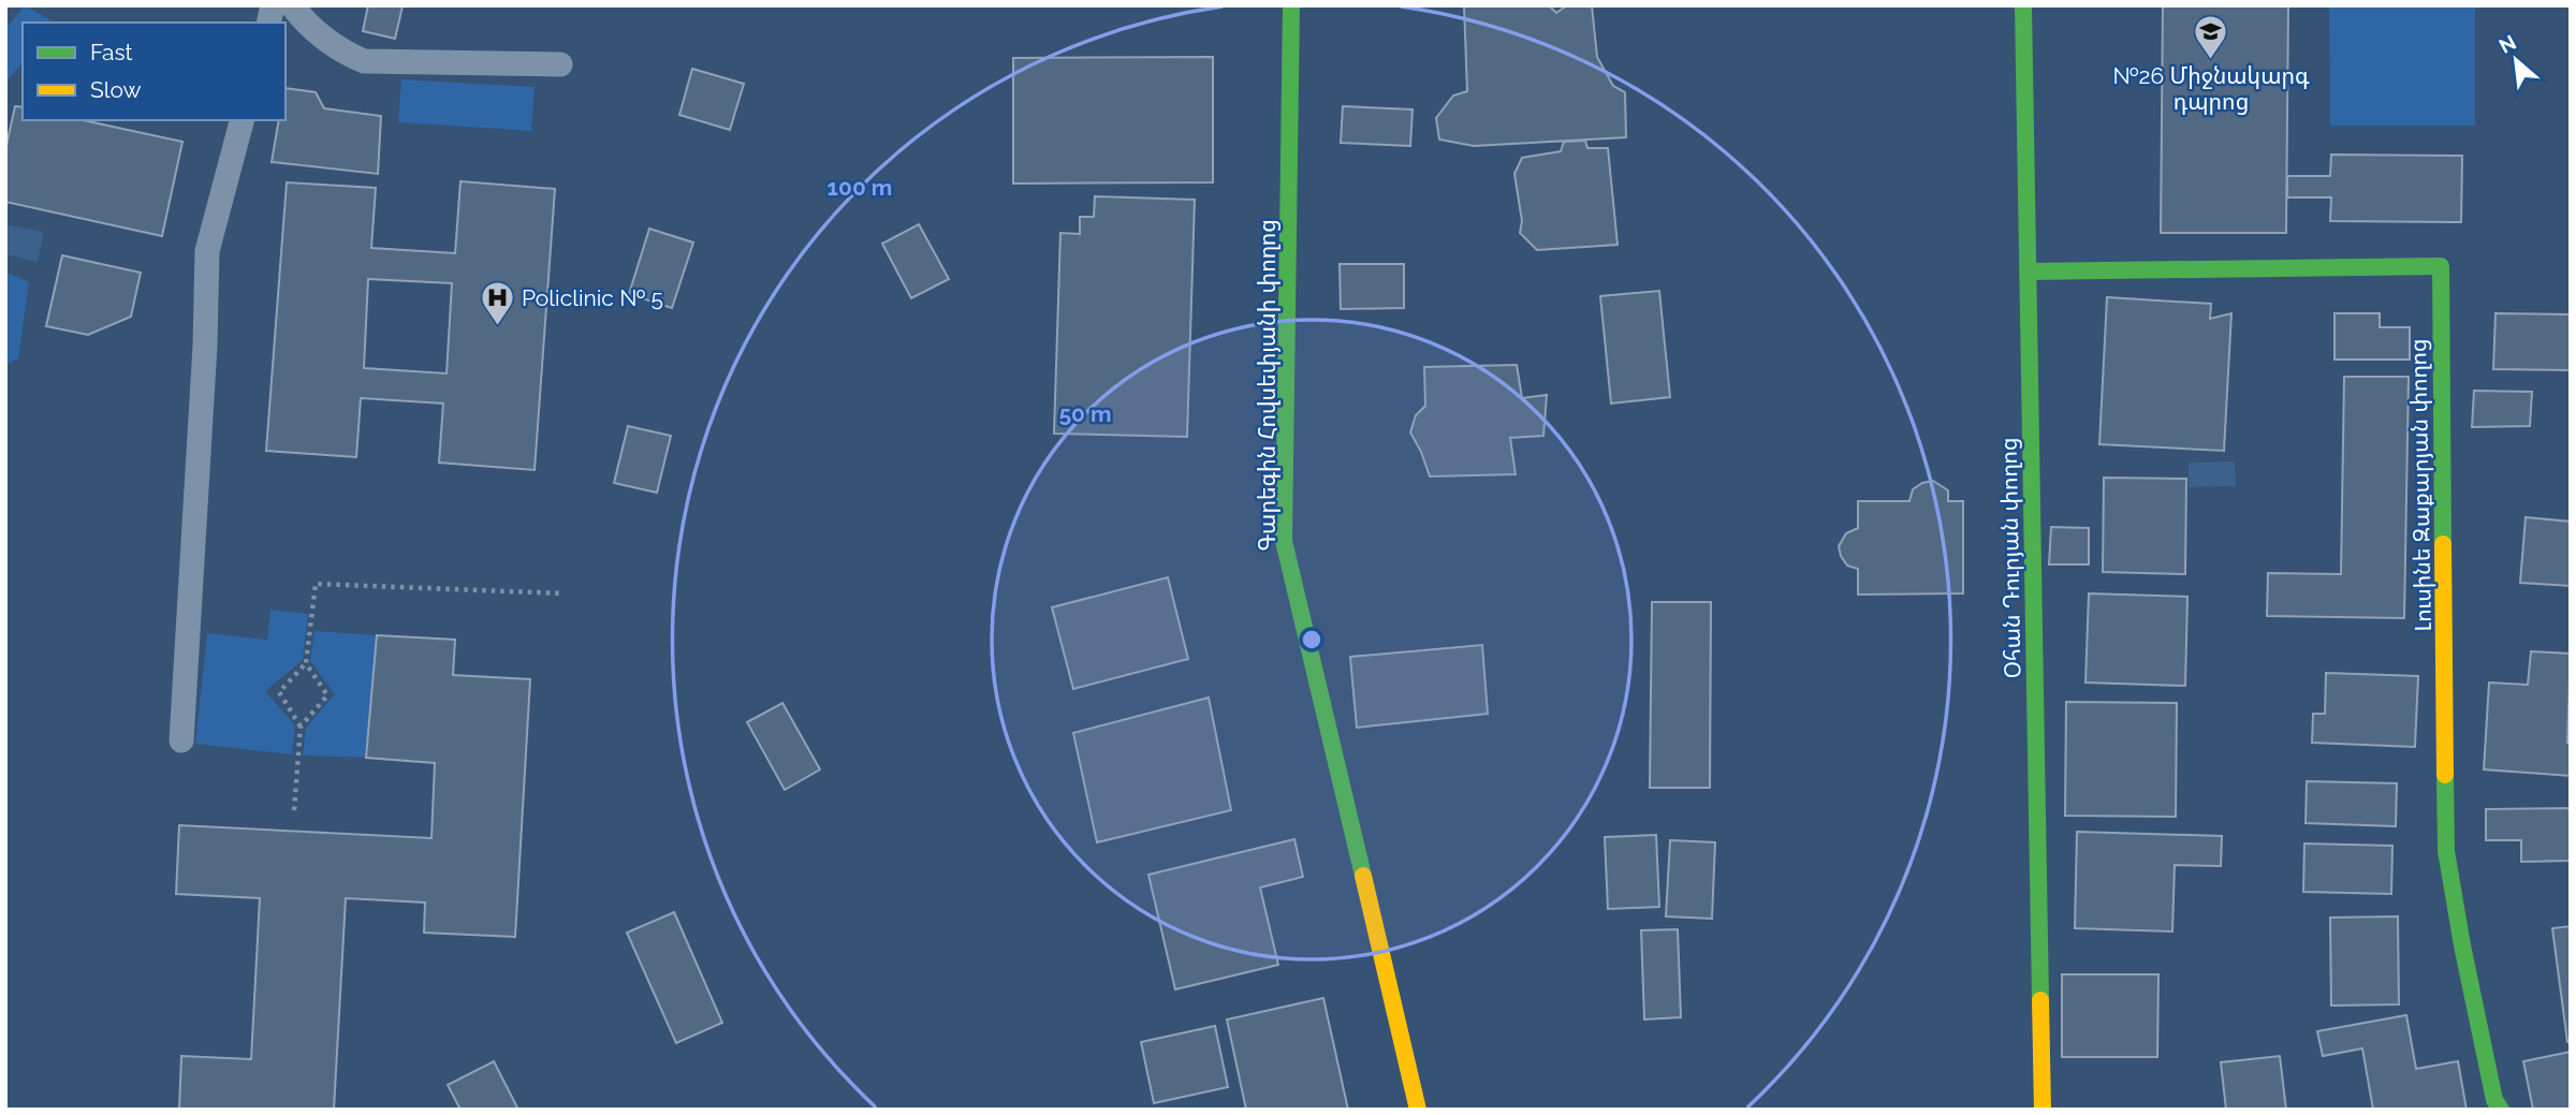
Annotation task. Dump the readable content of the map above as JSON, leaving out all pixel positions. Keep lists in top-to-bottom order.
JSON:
{
  "streets": {
    "street": ["Գարեգին Հովսեփյանի փողոց", "Լուսինե Զաքարյան փողոց", "Օհան Դուրյան փողոց"]
  },
  "crossings": [
    ["Լուսինե Զաքարյան փողոց", "Օհան Դուրյան փողոց"]
  ],
  "places": {
    "school or university": ["№26 Միջնակարգ դպրոց"],
    "hospital": ["Policlinic № 5"]
  },
  "legend": ["Fast", "Slow"],
  "north": "top left",
  "rings": ["100 m", "50 m"]
}
